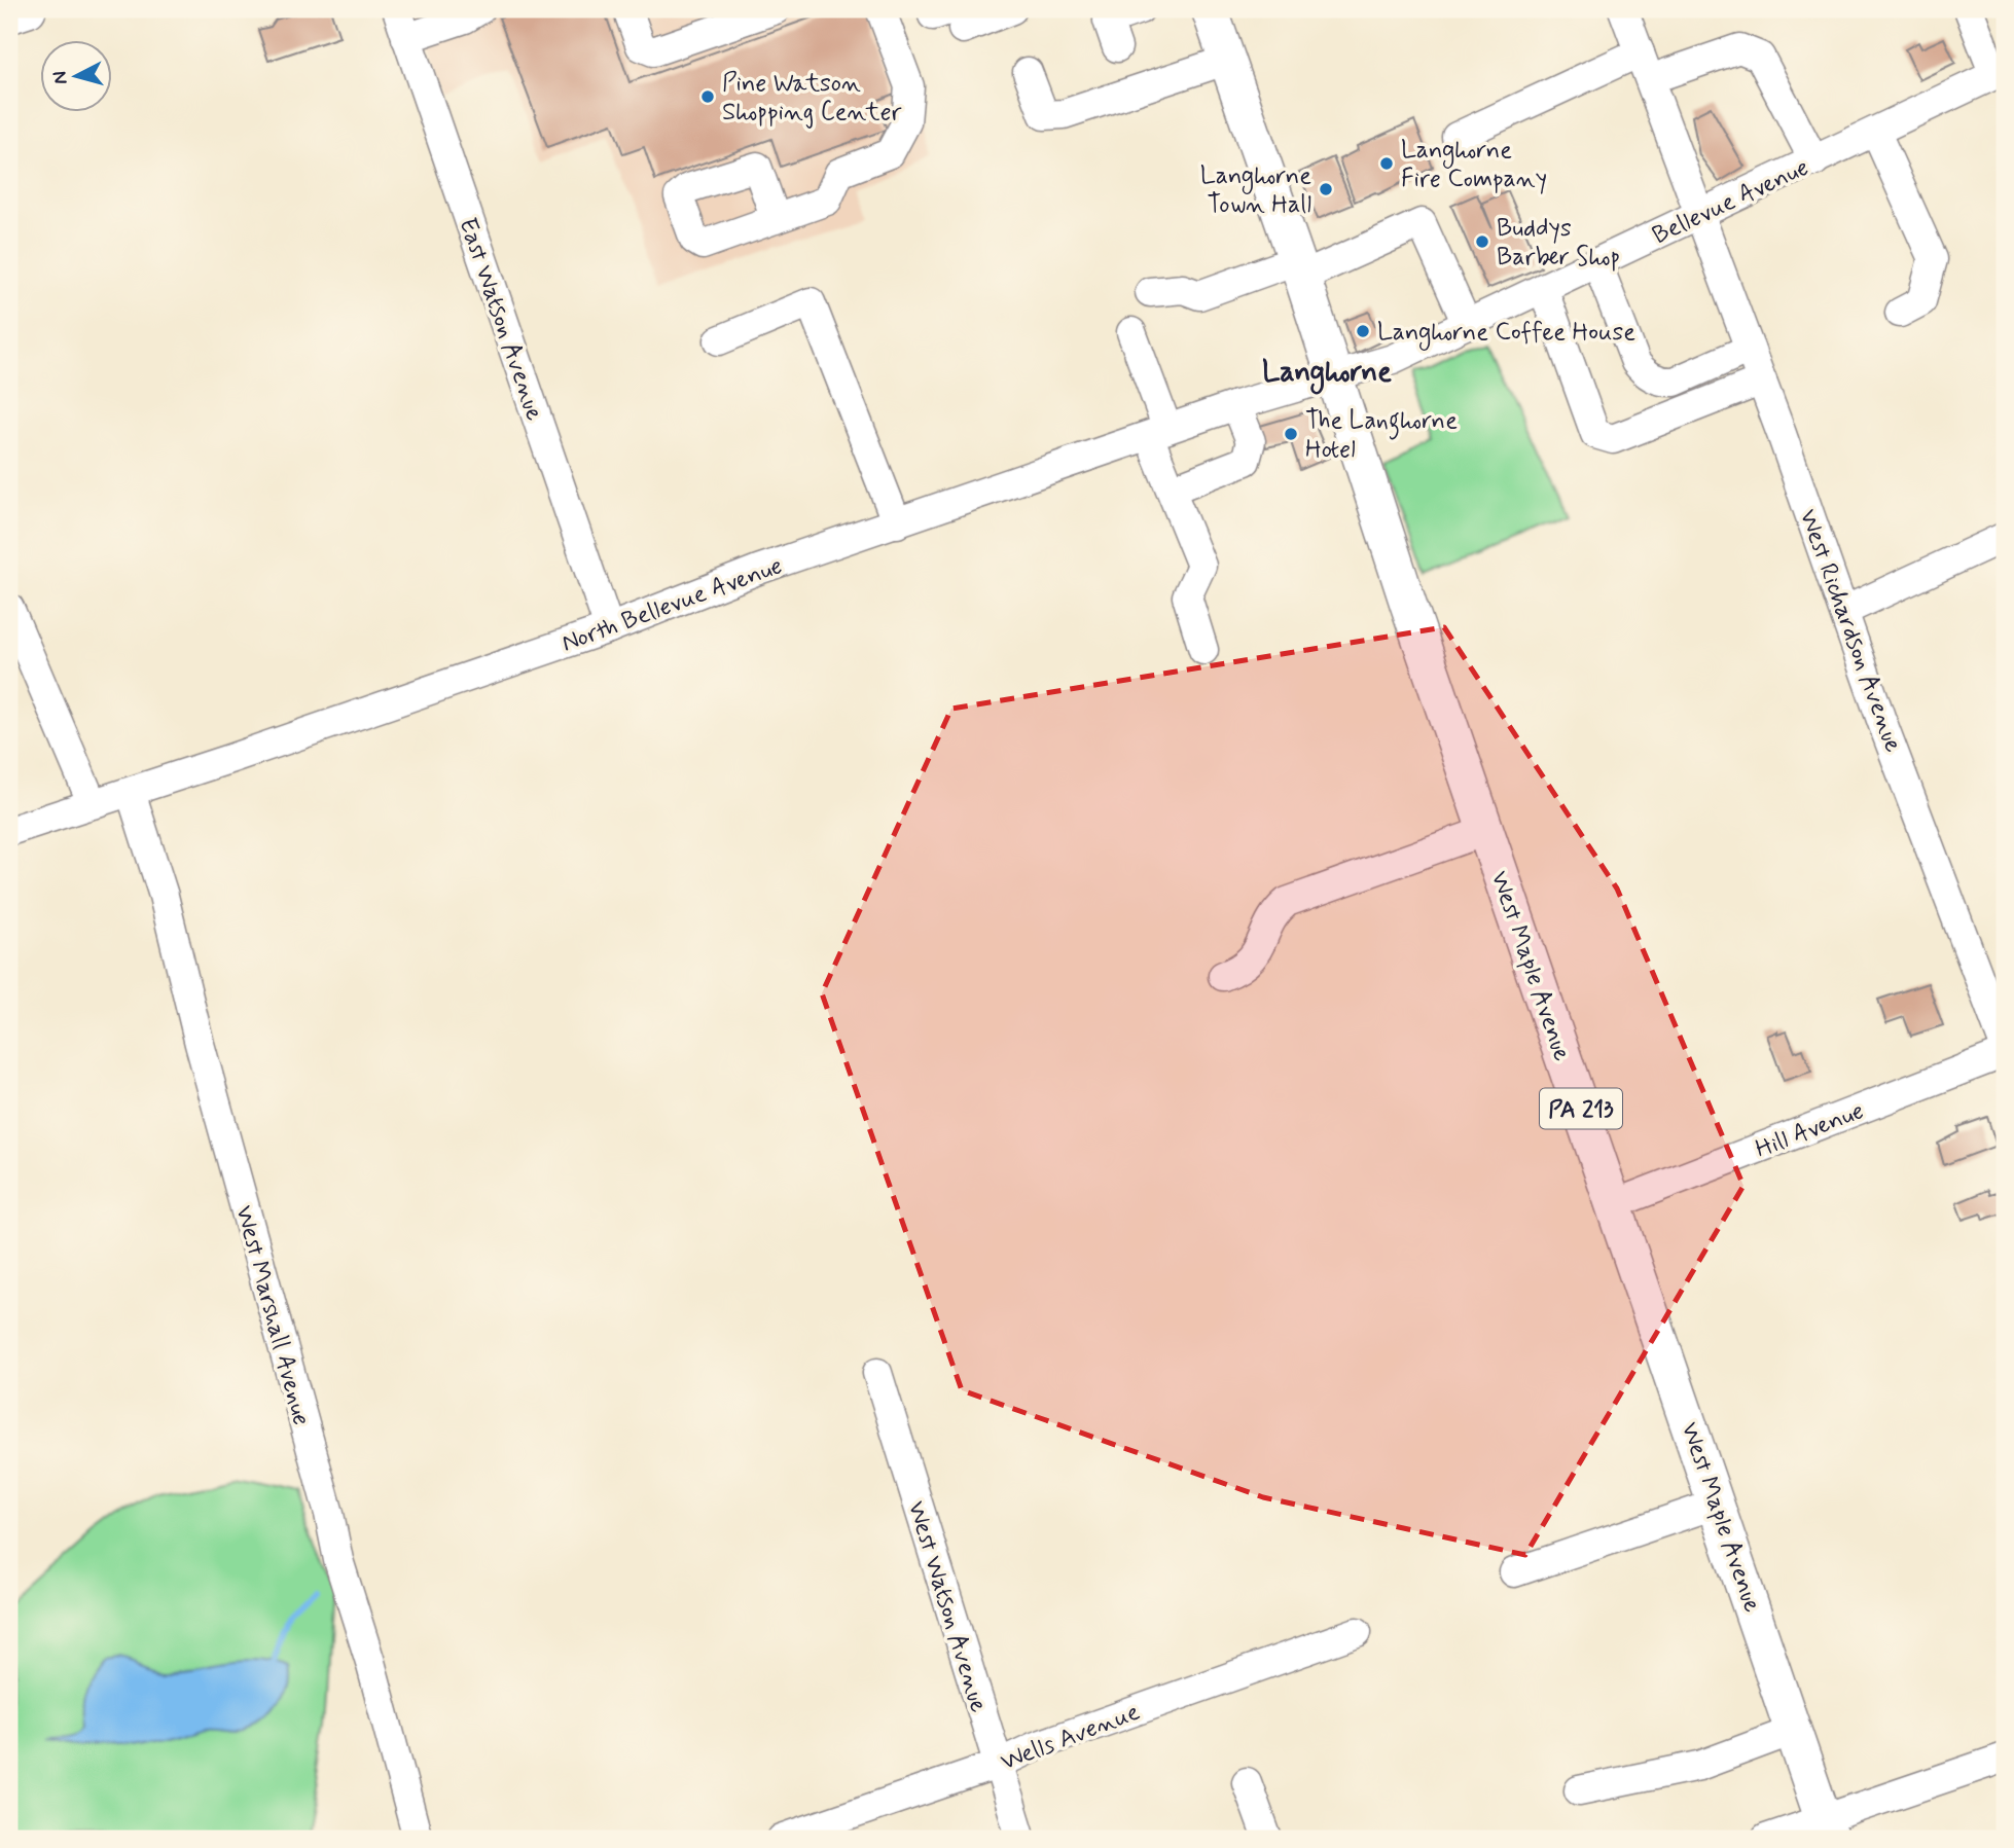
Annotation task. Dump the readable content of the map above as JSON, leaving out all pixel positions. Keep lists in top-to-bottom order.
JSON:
{
  "streets": {
    "main road": ["West Maple Avenue", "PA 213"],
    "street": [
      "Bellevue Avenue",
      "East Watson Avenue",
      "North Bellevue Avenue",
      "West Richardson Avenue",
      "Hill Avenue",
      "West Marshall Avenue",
      "West Watson Avenue",
      "Wells Avenue"
    ]
  },
  "crossings": [
    ["Bellevue Avenue", "North Bellevue Avenue"],
    ["Bellevue Avenue", "West Richardson Avenue"],
    ["Bellevue Avenue", "West Maple Avenue"],
    ["Bellevue Avenue", "PA 213"],
    ["East Watson Avenue", "North Bellevue Avenue"],
    ["North Bellevue Avenue", "West Maple Avenue"],
    ["North Bellevue Avenue", "PA 213"],
    ["North Bellevue Avenue", "West Marshall Avenue"],
    ["West Maple Avenue", "PA 213"],
    ["West Maple Avenue", "Hill Avenue"],
    ["West Watson Avenue", "Wells Avenue"]
  ],
  "districts": ["Langhorne"],
  "places": [
    "Pine Watson Shopping Center",
    "Langhorne Fire Company",
    "Langhorne Town Hall",
    "Buddys Barber Shop",
    "Langhorne Coffee House",
    "The Langhorne Hotel"
  ],
  "north": "left"
}
